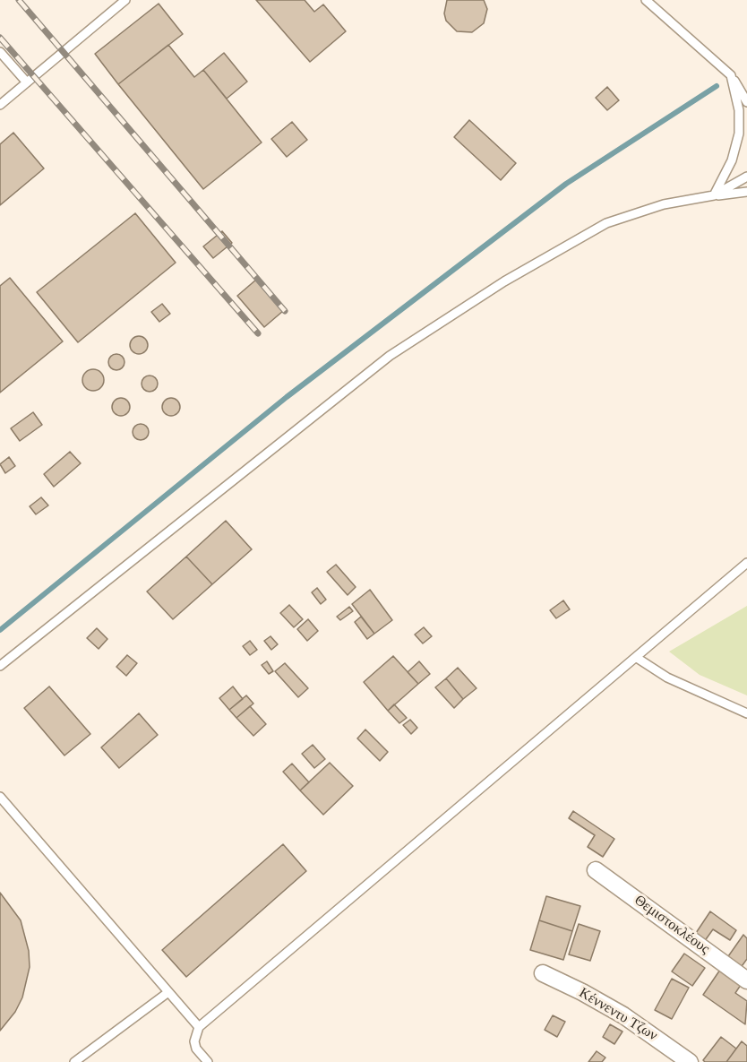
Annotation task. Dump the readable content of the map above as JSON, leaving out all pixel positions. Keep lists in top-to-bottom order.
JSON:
{
  "streets": {
    "street": ["Θεμιστοκλέους", "Κέννεντυ Τζων"]
  }
}
